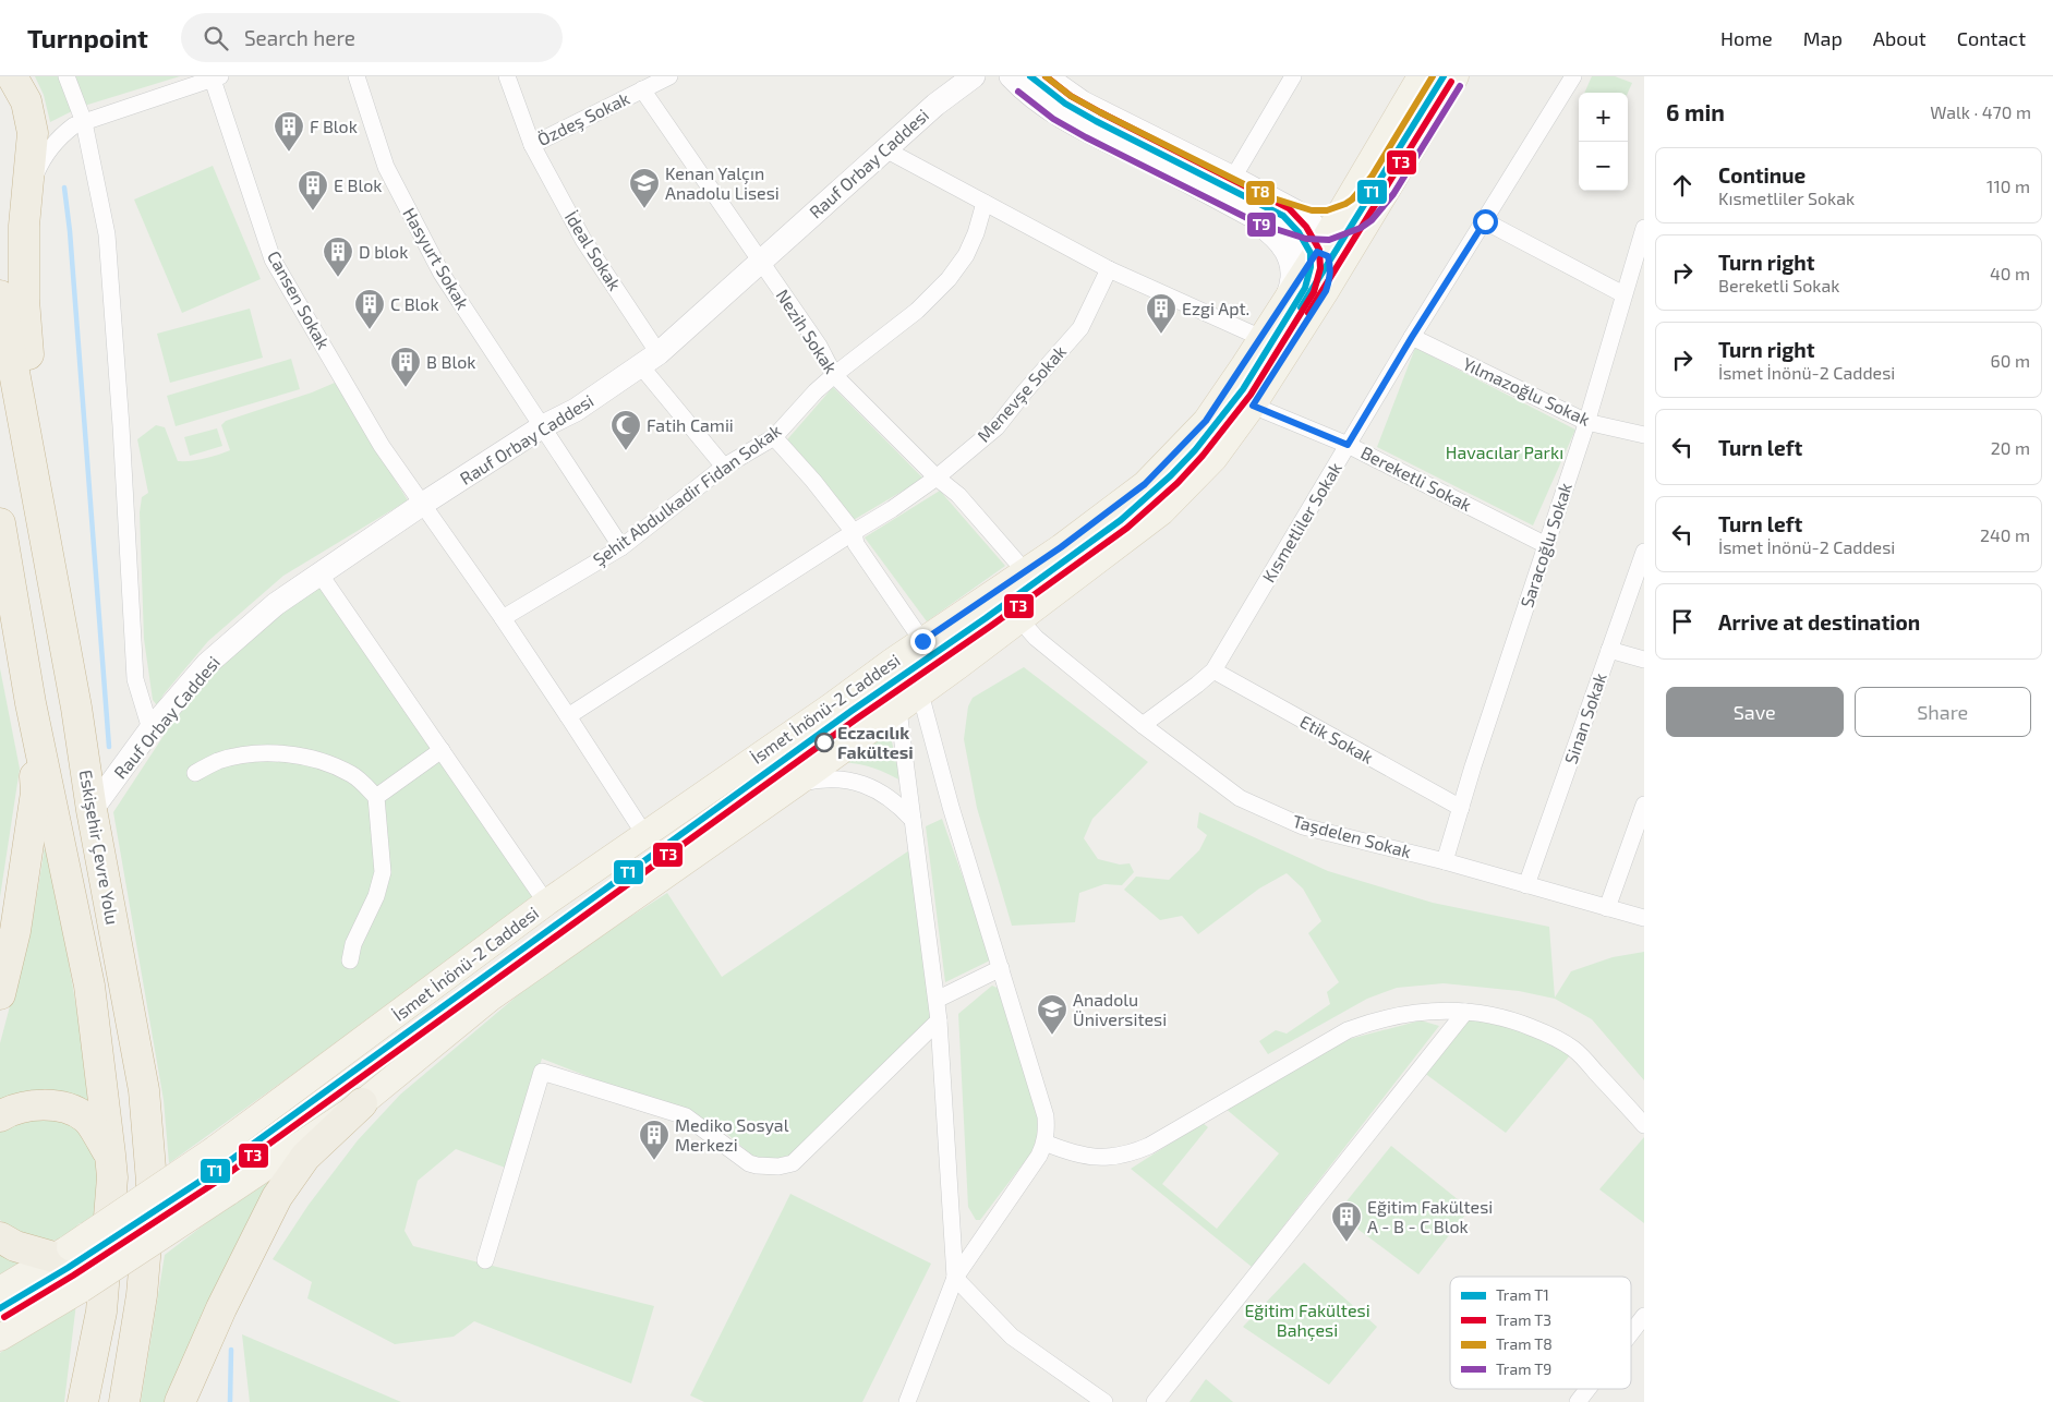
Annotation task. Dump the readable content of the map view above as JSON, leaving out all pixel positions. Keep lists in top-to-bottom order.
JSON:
{
  "streets": {
    "highway": ["Eskişehir Çevre Yolu"],
    "main road": ["İsmet İnönü-2 Caddesi"],
    "street": [
      "Özdeş Sokak",
      "Rauf Orbay Caddesi",
      "İdeal Sokak",
      "Hasyurt Sokak",
      "Cansen Sokak",
      "Nezih Sokak",
      "Yılmazoğlu Sokak",
      "Menevşe Sokak",
      "Bereketli Sokak",
      "Şehit Abdulkadir Fidan Sokak",
      "Kısmetliler Sokak",
      "Saracoğlu Sokak",
      "Sinan Sokak",
      "Etik Sokak",
      "Taşdelen Sokak"
    ]
  },
  "crossings": [
    ["Özdeş Sokak", "İdeal Sokak"],
    ["Özdeş Sokak", "Nezih Sokak"],
    ["Rauf Orbay Caddesi", "İdeal Sokak"],
    ["Rauf Orbay Caddesi", "Hasyurt Sokak"],
    ["Rauf Orbay Caddesi", "Cansen Sokak"],
    ["Rauf Orbay Caddesi", "Nezih Sokak"],
    ["Rauf Orbay Caddesi", "Eskişehir Çevre Yolu"],
    ["Hasyurt Sokak", "Şehit Abdulkadir Fidan Sokak"],
    ["Nezih Sokak", "Menevşe Sokak"],
    ["Nezih Sokak", "Şehit Abdulkadir Fidan Sokak"],
    ["Nezih Sokak", "İsmet İnönü-2 Caddesi"],
    ["Yılmazoğlu Sokak", "Kısmetliler Sokak"],
    ["Yılmazoğlu Sokak", "Saracoğlu Sokak"],
    ["Bereketli Sokak", "Kısmetliler Sokak"],
    ["Bereketli Sokak", "Saracoğlu Sokak"],
    ["Kısmetliler Sokak", "Etik Sokak"],
    ["Kısmetliler Sokak", "Taşdelen Sokak"],
    ["Saracoğlu Sokak", "Etik Sokak"],
    ["Saracoğlu Sokak", "Taşdelen Sokak"],
    ["Sinan Sokak", "Taşdelen Sokak"]
  ],
  "parks": ["Havacılar Parkı", "Eğitim Fakültesi Bahçesi"],
  "places": {
    "building": [
      "F Blok",
      "E Blok",
      "D blok",
      "C Blok",
      "Ezgi Apt.",
      "B Blok",
      "Mediko Sosyal Merkezi",
      "Eğitim Fakültesi A - B - C Blok"
    ],
    "school or university": ["Kenan Yalçın Anadolu Lisesi", "Anadolu Üniversitesi"],
    "mosque": ["Fatih Camii"],
    "other": ["Eczacılık Fakültesi"]
  },
  "lines": [
    "tram line T1",
    "tram line T3",
    "tram line T8",
    "tram line T9"
  ],
  "legend": [
    "Tram T1",
    "Tram T3",
    "Tram T8",
    "Tram T9"
  ],
  "page": {
    "header": "Turnpoint",
    "search": "Search here",
    "nav": [
      "Home",
      "Map",
      "About",
      "Contact"
    ],
    "heading": ["6 min", "Walk · 470 m"],
    "map_buttons": ["+", "−"],
    "list": [
      ["Continue", "Kısmetliler Sokak", "110 m"],
      ["Turn right", "Bereketli Sokak", "40 m"],
      ["Turn right", "İsmet İnönü-2 Caddesi", "60 m"],
      ["Turn left", "20 m"],
      ["Turn left", "İsmet İnönü-2 Caddesi", "240 m"],
      "Arrive at destination"
    ],
    "buttons": ["Save", "Share"]
  }
}
